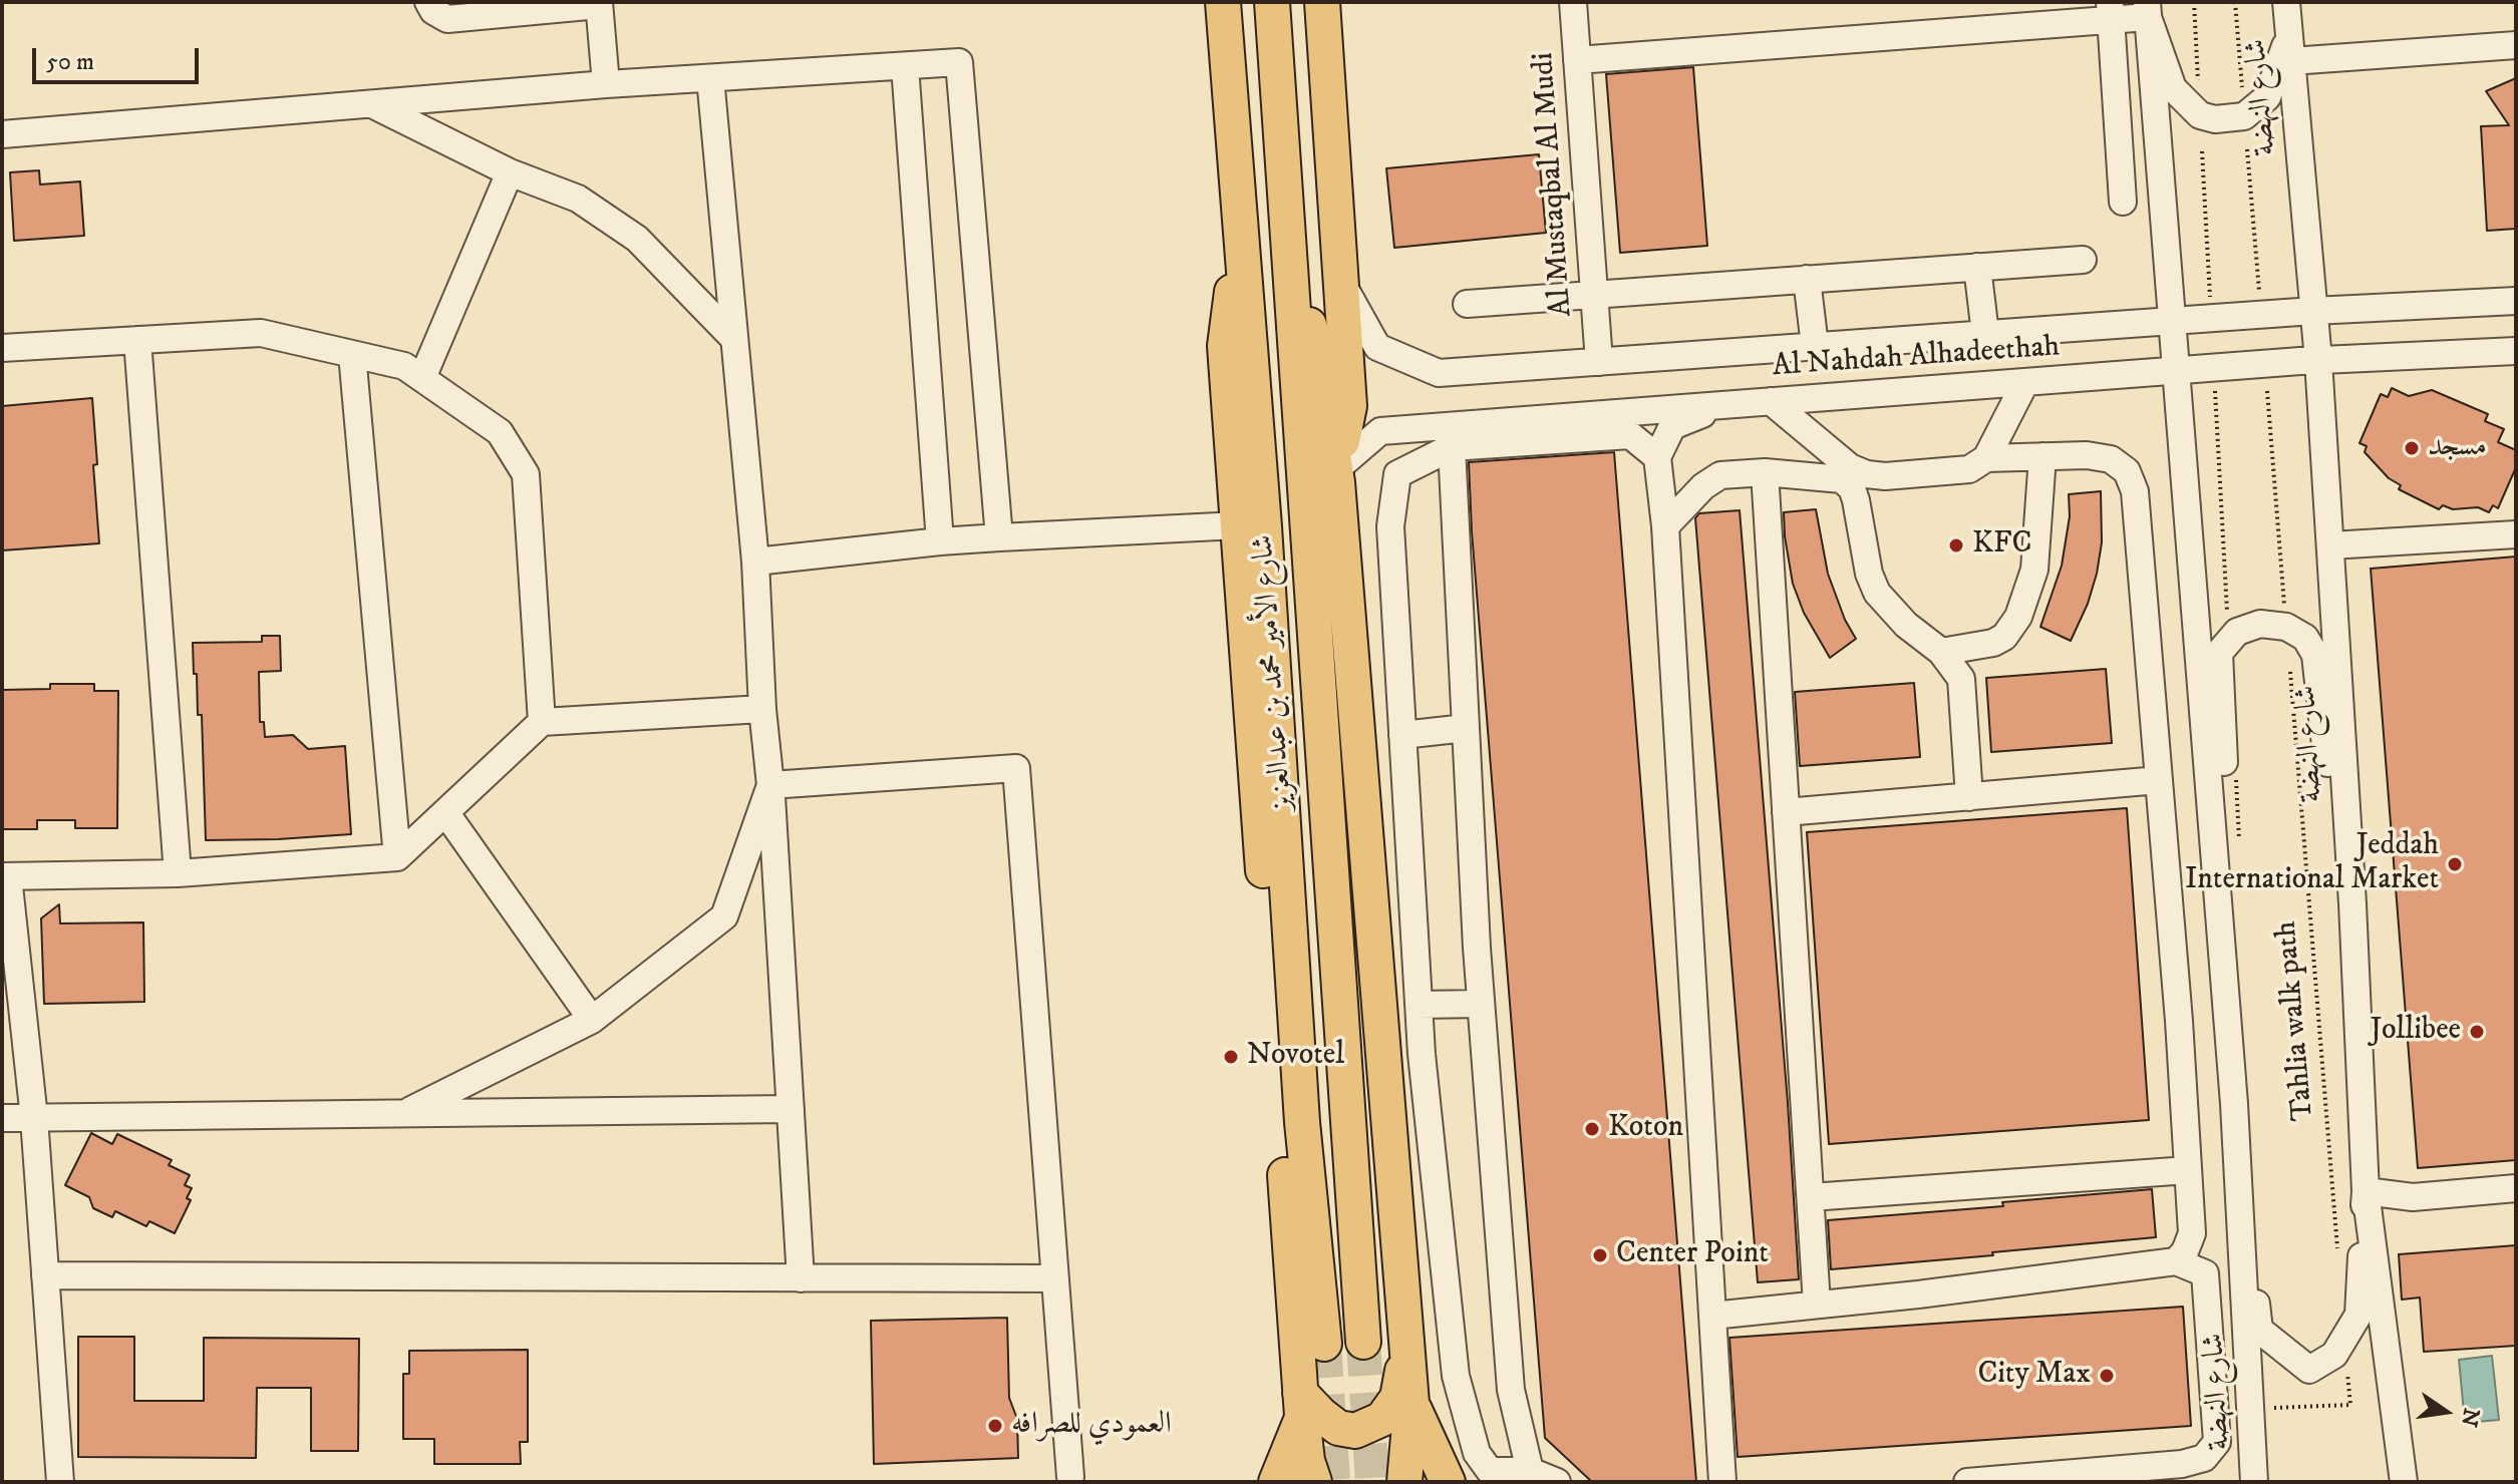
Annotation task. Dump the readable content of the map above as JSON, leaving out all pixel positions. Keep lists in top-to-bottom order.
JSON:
{
  "streets": {
    "main road": ["شارع الأمير محمد بن عبدالعزيز"],
    "street": ["شارع النهضة", "Al Mustaqbal Al Mudi", "Al Nahdah Alhadeethah"],
    "path": ["Tahlia walk path"]
  },
  "crossings": [
    ["شارع النهضة", "Al Nahdah Alhadeethah"],
    ["Al Mustaqbal Al Mudi", "Al Nahdah Alhadeethah"]
  ],
  "places": [
    "مسجد",
    "KFC",
    "Jeddah International Market",
    "Jollibee",
    "Novotel",
    "Koton",
    "Center Point",
    "City Max",
    "العمودي للصرافه"
  ],
  "scale_bar": "50 m",
  "north": "right"
}
